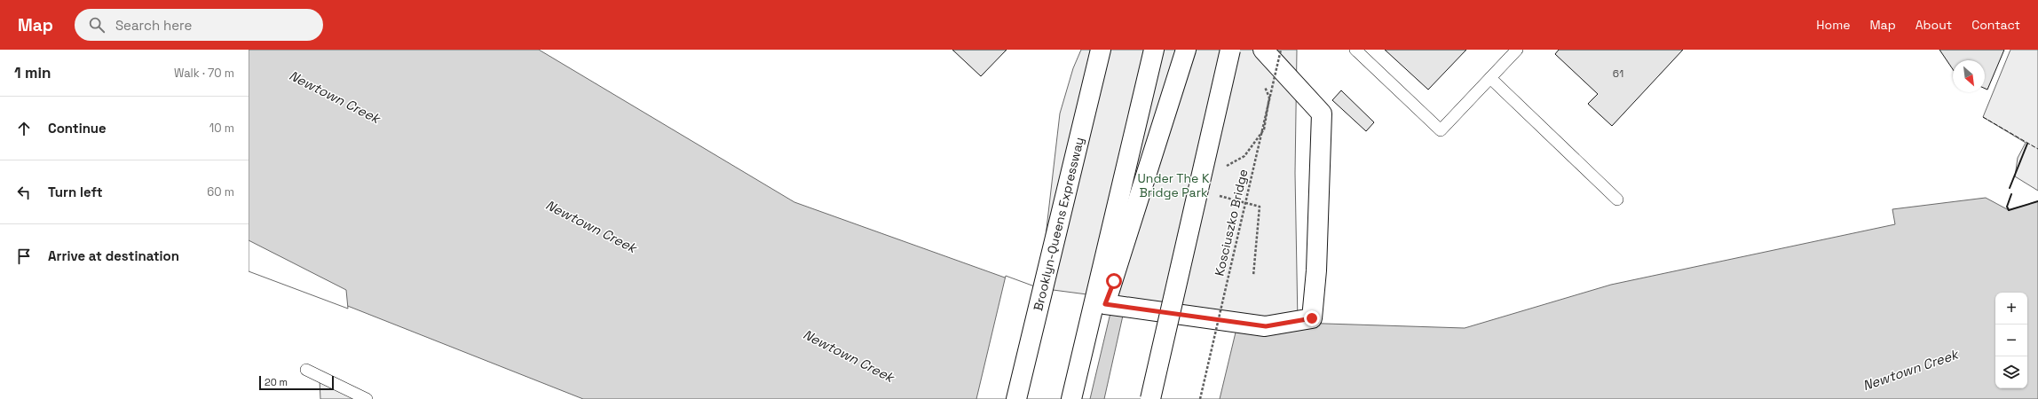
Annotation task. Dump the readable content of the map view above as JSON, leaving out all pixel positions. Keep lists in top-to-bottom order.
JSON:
{
  "streets": {
    "main road": ["Brooklyn-Queens Expressway"],
    "path": ["Kosciuszko Bridge"]
  },
  "water": ["Newtown Creek"],
  "parks": ["Under The K Bridge Park"],
  "house_numbers": ["61"],
  "scale_bar": "20 m",
  "north": "bottom right",
  "page": {
    "header": "Map",
    "search": "Search here",
    "nav": [
      "Home",
      "Map",
      "About",
      "Contact"
    ],
    "heading": ["1 min", "Walk · 70 m"],
    "list": [
      ["Continue", "10 m"],
      ["Turn left", "60 m"],
      "Arrive at destination"
    ],
    "map_buttons": ["+", "−"],
    "scale": "20 m"
  }
}
